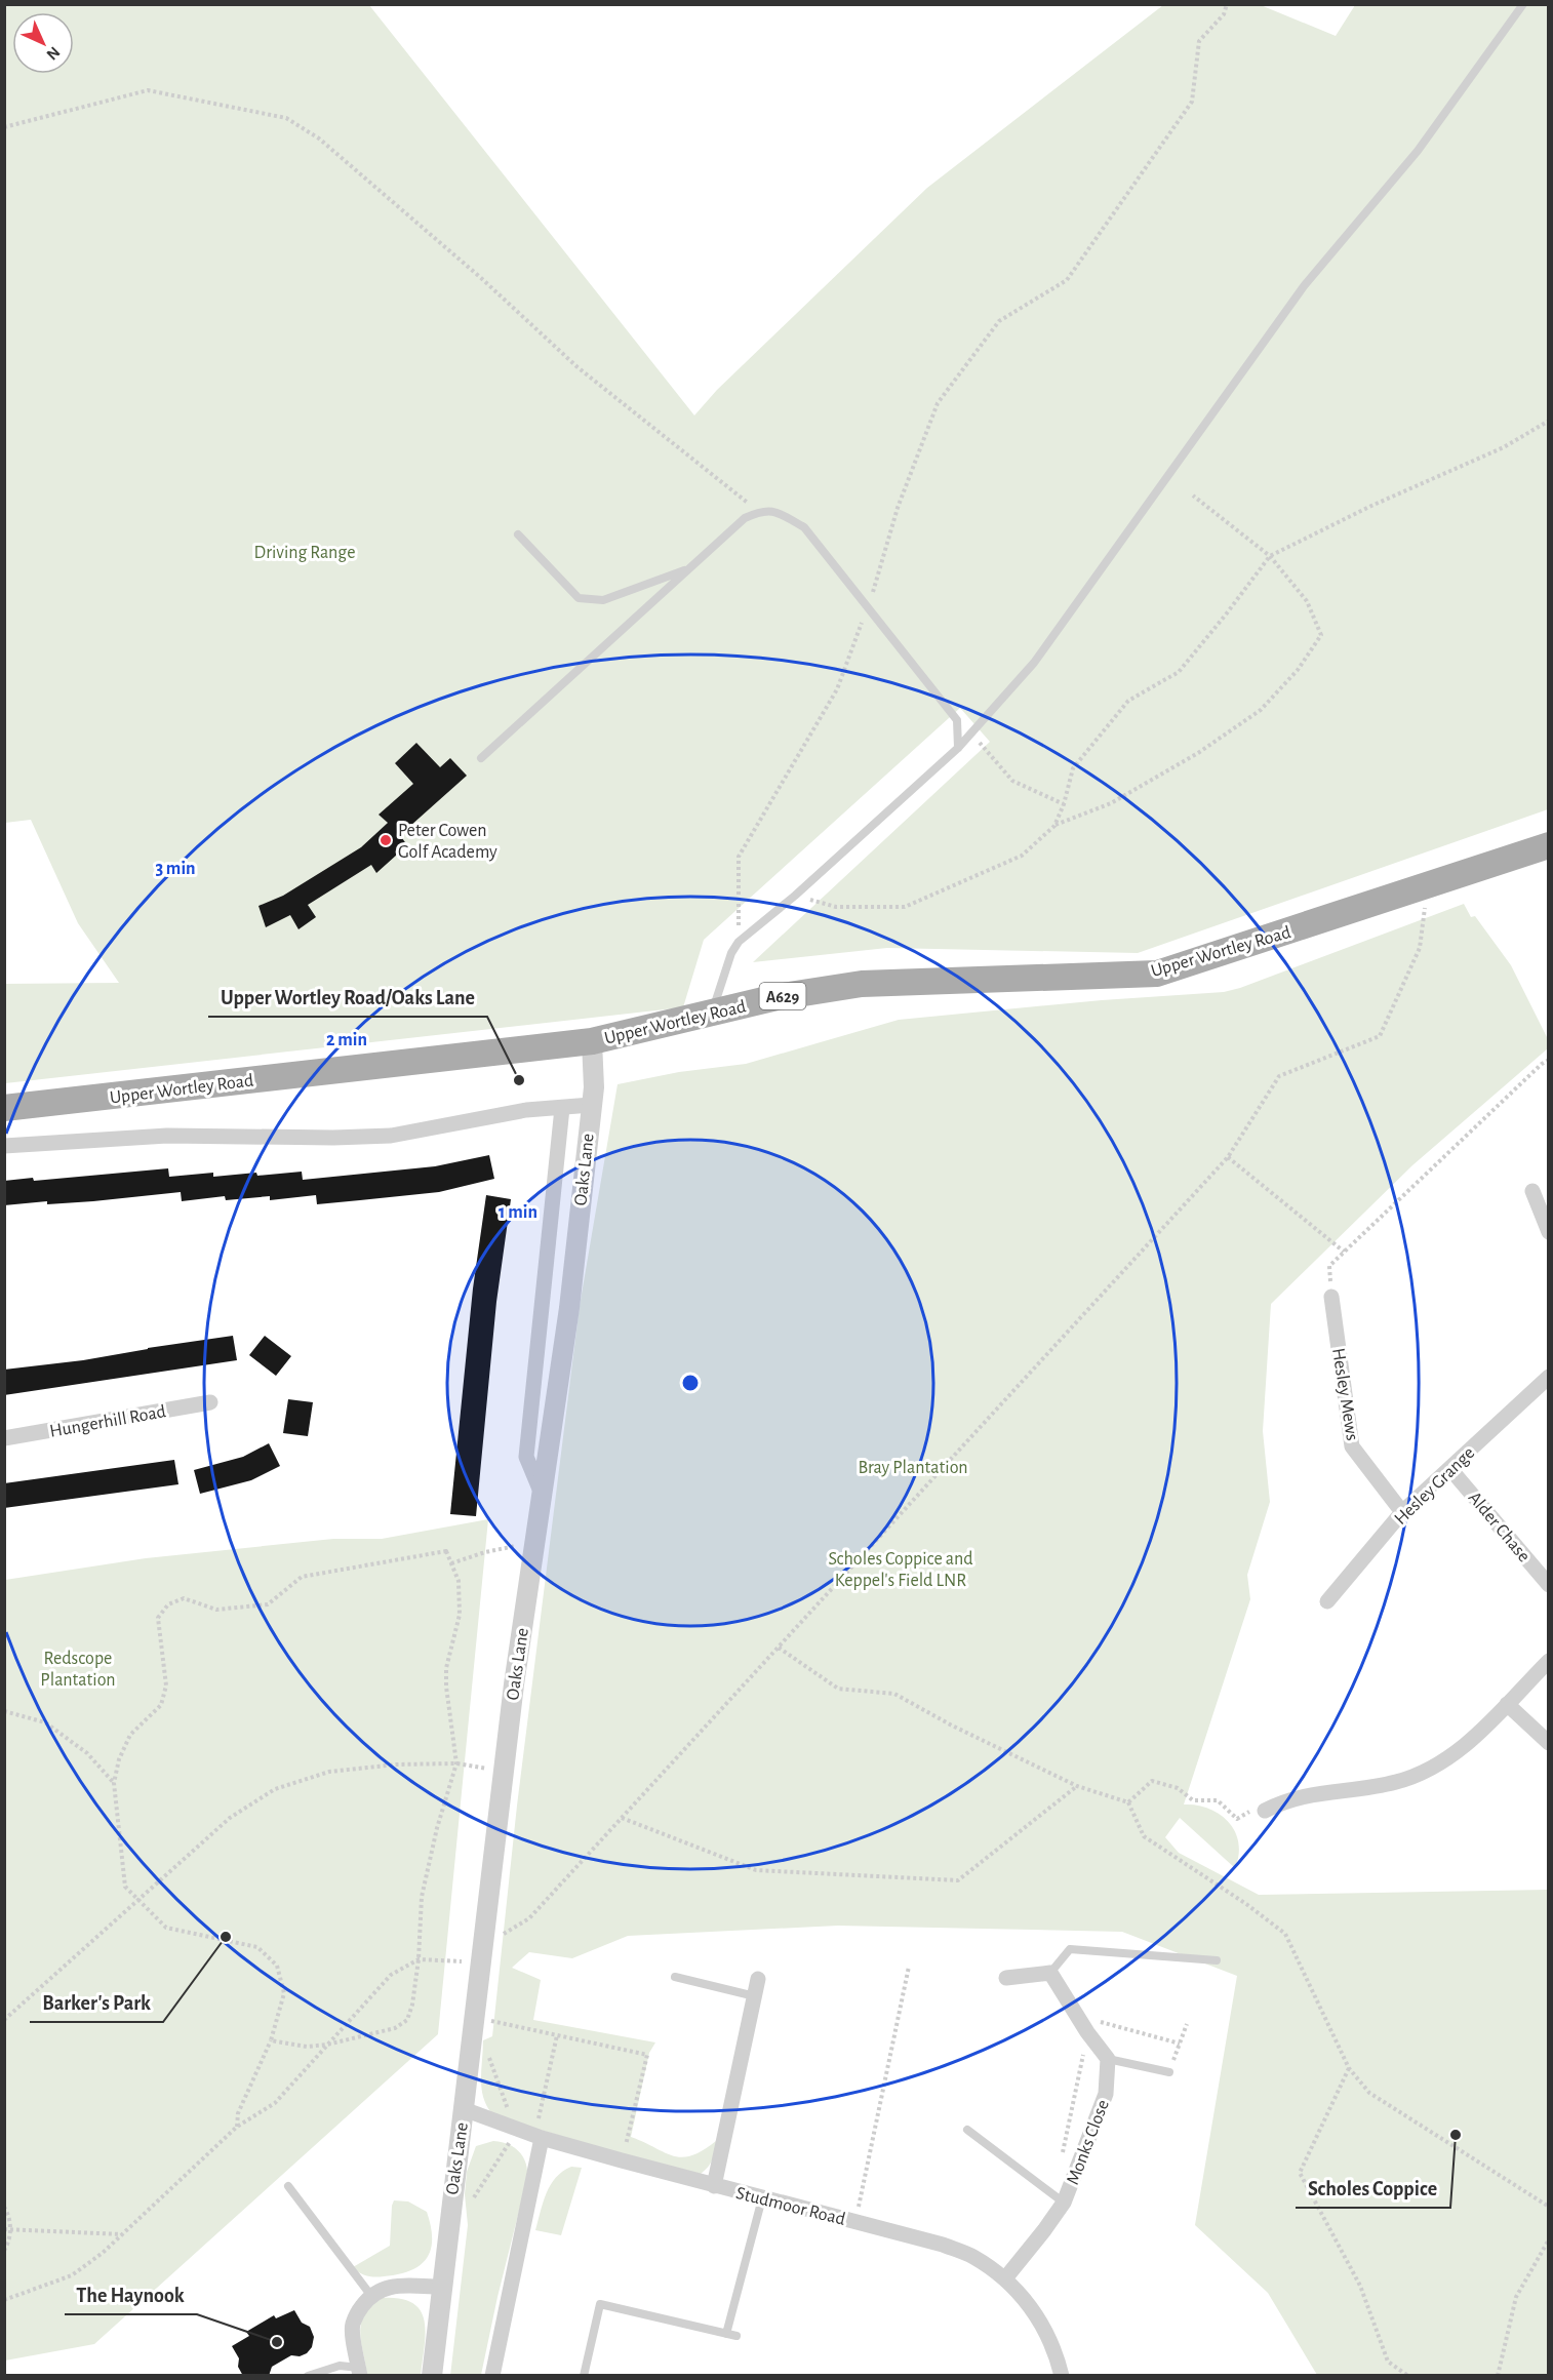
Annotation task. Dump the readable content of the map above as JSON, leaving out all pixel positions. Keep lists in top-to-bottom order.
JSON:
{
  "streets": {
    "main road": ["Upper Wortley Road", "A629"],
    "street": [
      "Oaks Lane",
      "Hesley Mews",
      "Hungerhill Road",
      "Hesley Grange",
      "Alder Chase",
      "Monks Close",
      "Studmoor Road"
    ]
  },
  "crossings": [
    ["Upper Wortley Road", "Oaks Lane"],
    ["Oaks Lane", "Studmoor Road"],
    ["Hesley Mews", "Hesley Grange"],
    ["Hesley Grange", "Alder Chase"],
    ["Monks Close", "Studmoor Road"]
  ],
  "parks": [
    "Driving Range",
    "Bray Plantation",
    "Scholes Coppice and Keppel's Field LNR",
    "Redscope Plantation"
  ],
  "places": [
    "Peter Cowen Golf Academy",
    "Upper Wortley Road/Oaks Lane",
    "Barker's Park",
    "Scholes Coppice",
    "The Haynook"
  ],
  "north": "bottom right",
  "rings": ["3 min", "2 min", "1 min"]
}
